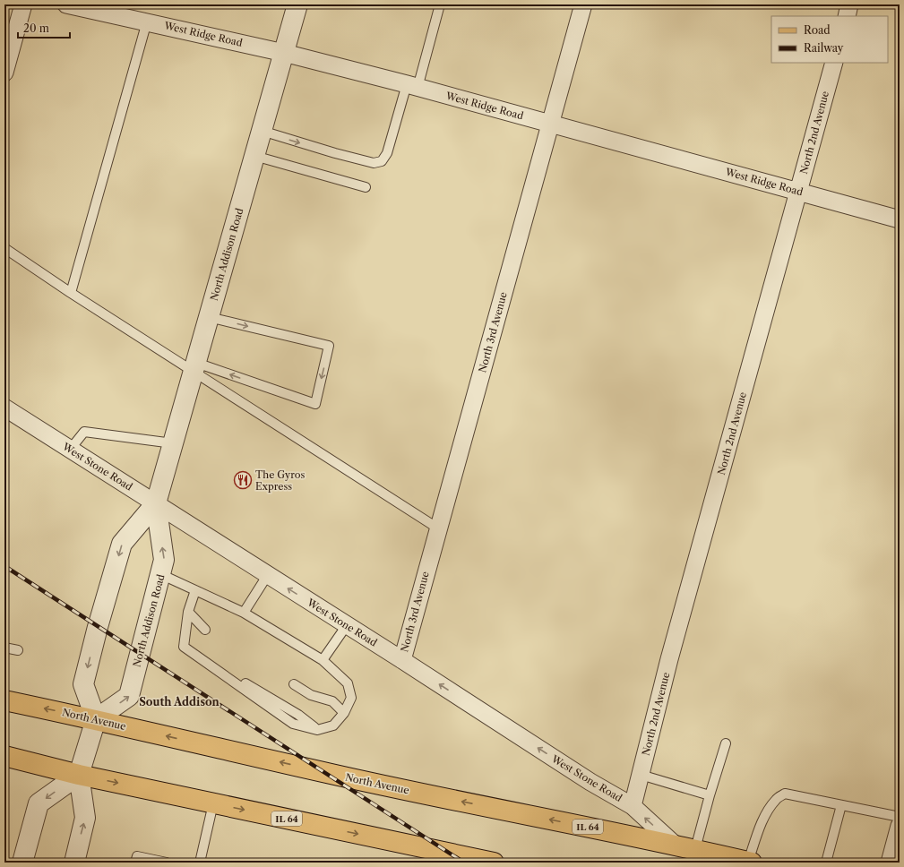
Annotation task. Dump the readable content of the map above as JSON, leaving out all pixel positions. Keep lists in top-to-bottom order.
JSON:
{
  "streets": {
    "main road": ["North Avenue", "IL 64"],
    "street": [
      "West Ridge Road",
      "North 2nd Avenue",
      "North Addison Road",
      "North 3rd Avenue",
      "West Stone Road"
    ]
  },
  "crossings": [
    ["West Ridge Road", "North 2nd Avenue"],
    ["West Ridge Road", "North Addison Road"],
    ["West Ridge Road", "North 3rd Avenue"],
    ["North 2nd Avenue", "West Stone Road"],
    ["North Addison Road", "West Stone Road"],
    ["North Addison Road", "North Avenue"],
    ["North 3rd Avenue", "West Stone Road"],
    ["West Stone Road", "North Avenue"]
  ],
  "one_way": ["West Stone Road"],
  "districts": ["South Addison"],
  "places": {
    "restaurant": ["The Gyros Express"]
  },
  "legend": ["Road", "Railway"],
  "scale_bar": "20 m"
}
